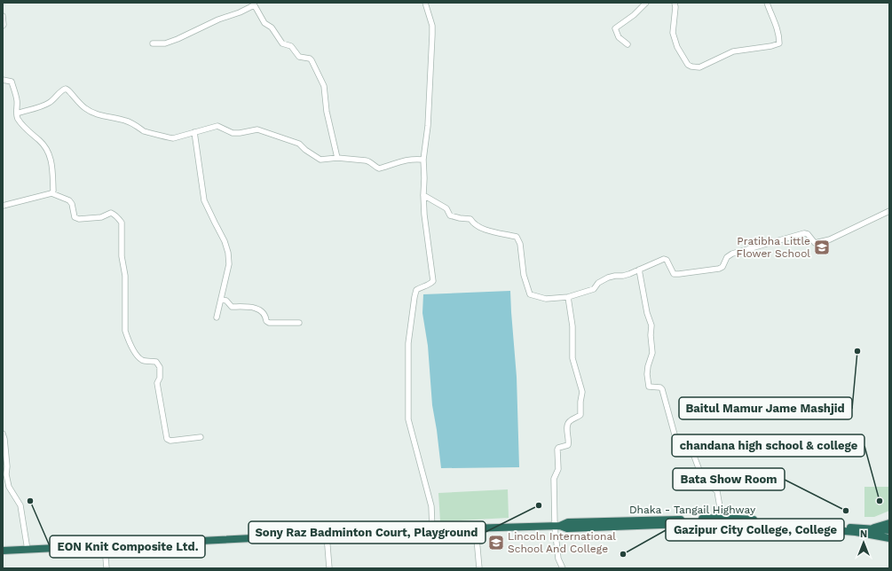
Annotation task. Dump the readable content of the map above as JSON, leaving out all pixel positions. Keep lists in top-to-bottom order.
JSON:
{
  "streets": {
    "highway": ["Dhaka - Tangail Highway"]
  },
  "places": {
    "school or university": ["Pratibha Little Flower School", "Lincoln International School And College"],
    "other": [
      "Baitul Mamur Jame Mashjid",
      "EON Knit Composite Ltd.",
      "chandana high school & college",
      "Sony Raz Badminton Court, Playground",
      "Bata Show Room",
      "Gazipur City College, College"
    ]
  },
  "north": "top"
}
